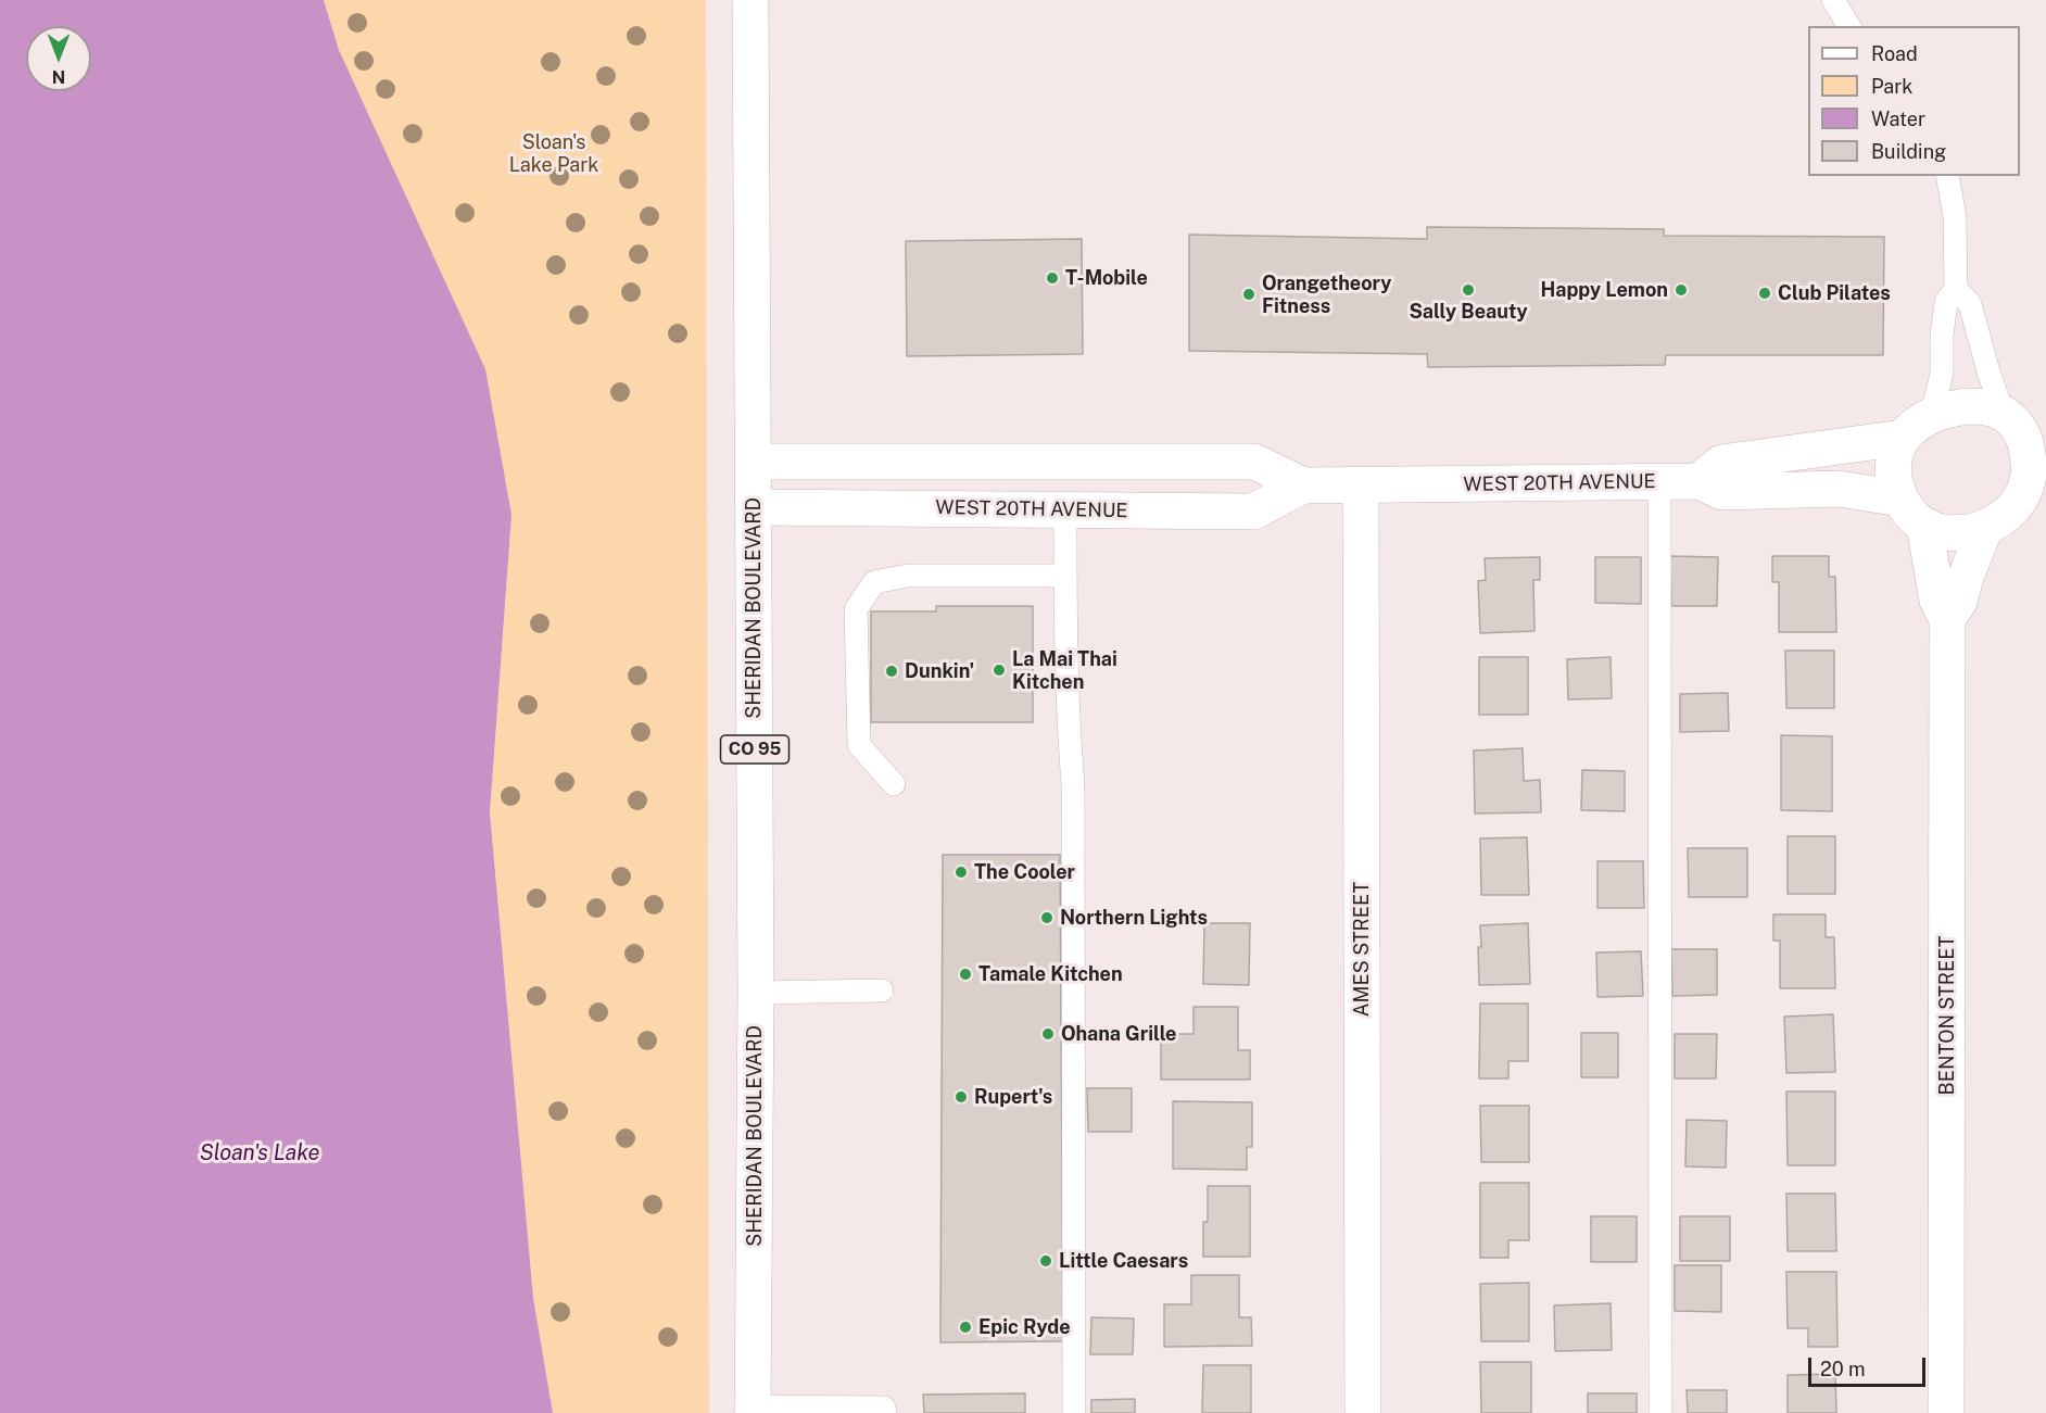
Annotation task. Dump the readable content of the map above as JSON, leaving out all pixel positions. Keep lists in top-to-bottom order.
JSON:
{
  "streets": {
    "street": [
      "WEST 20TH AVENUE",
      "SHERIDAN BOULEVARD",
      "CO 95",
      "AMES STREET",
      "BENTON STREET"
    ]
  },
  "crossings": [
    ["WEST 20TH AVENUE", "SHERIDAN BOULEVARD"],
    ["WEST 20TH AVENUE", "AMES STREET"],
    ["WEST 20TH AVENUE", "BENTON STREET"]
  ],
  "water": ["Sloan's Lake"],
  "parks": ["Sloan's Lake Park"],
  "places": [
    "T-Mobile",
    "Sally Beauty",
    "Happy Lemon",
    "Club Pilates",
    "Orangetheory Fitness",
    "La Mai Thai Kitchen",
    "Dunkin'",
    "The Cooler",
    "Northern Lights",
    "Tamale Kitchen",
    "Ohana Grille",
    "Rupert's",
    "Little Caesars",
    "Epic Ryde"
  ],
  "legend": [
    "Road",
    "Park",
    "Water",
    "Building"
  ],
  "scale_bar": "20 m",
  "north": "bottom"
}
